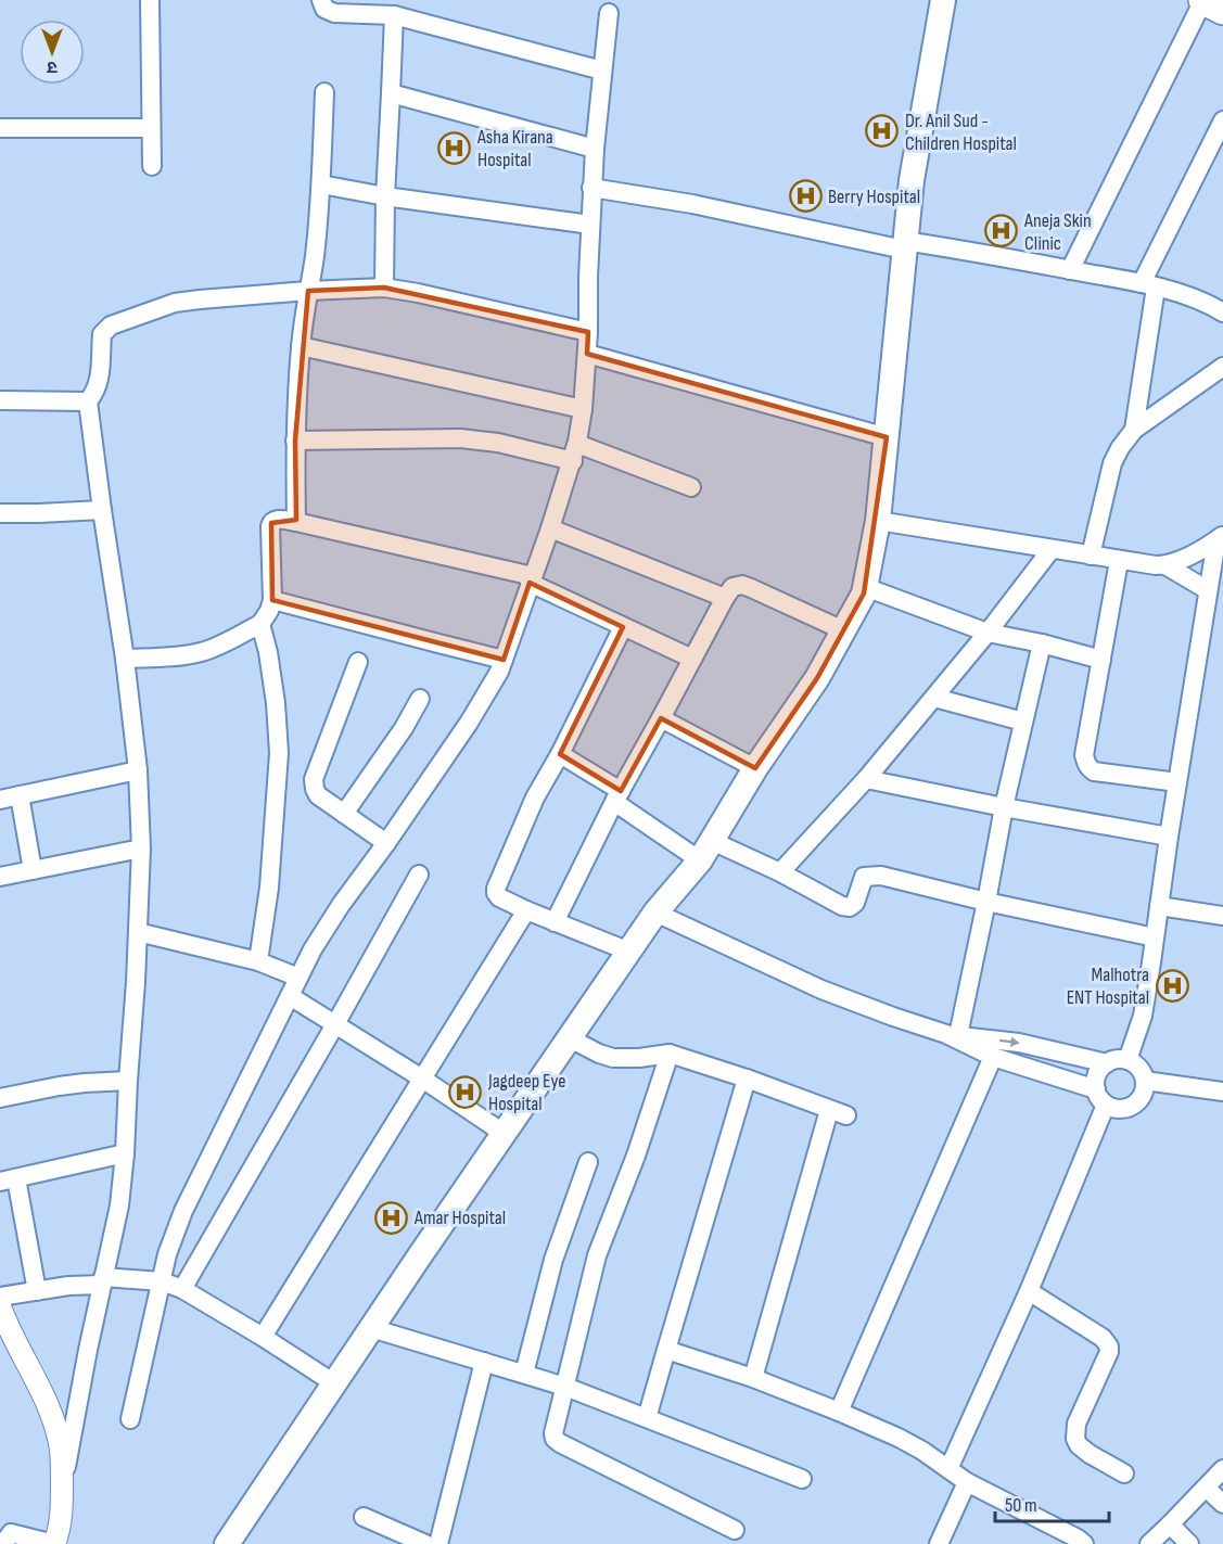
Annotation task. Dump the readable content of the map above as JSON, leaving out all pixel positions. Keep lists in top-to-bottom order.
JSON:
{
  "places": {
    "hospital": [
      "Dr. Anil Sud - Children Hospital",
      "Asha Kirana Hospital",
      "Berry Hospital",
      "Aneja Skin Clinic",
      "Malhotra ENT Hospital",
      "Jagdeep Eye Hospital",
      "Amar Hospital"
    ]
  },
  "scale_bar": "50 m",
  "north": "bottom"
}
